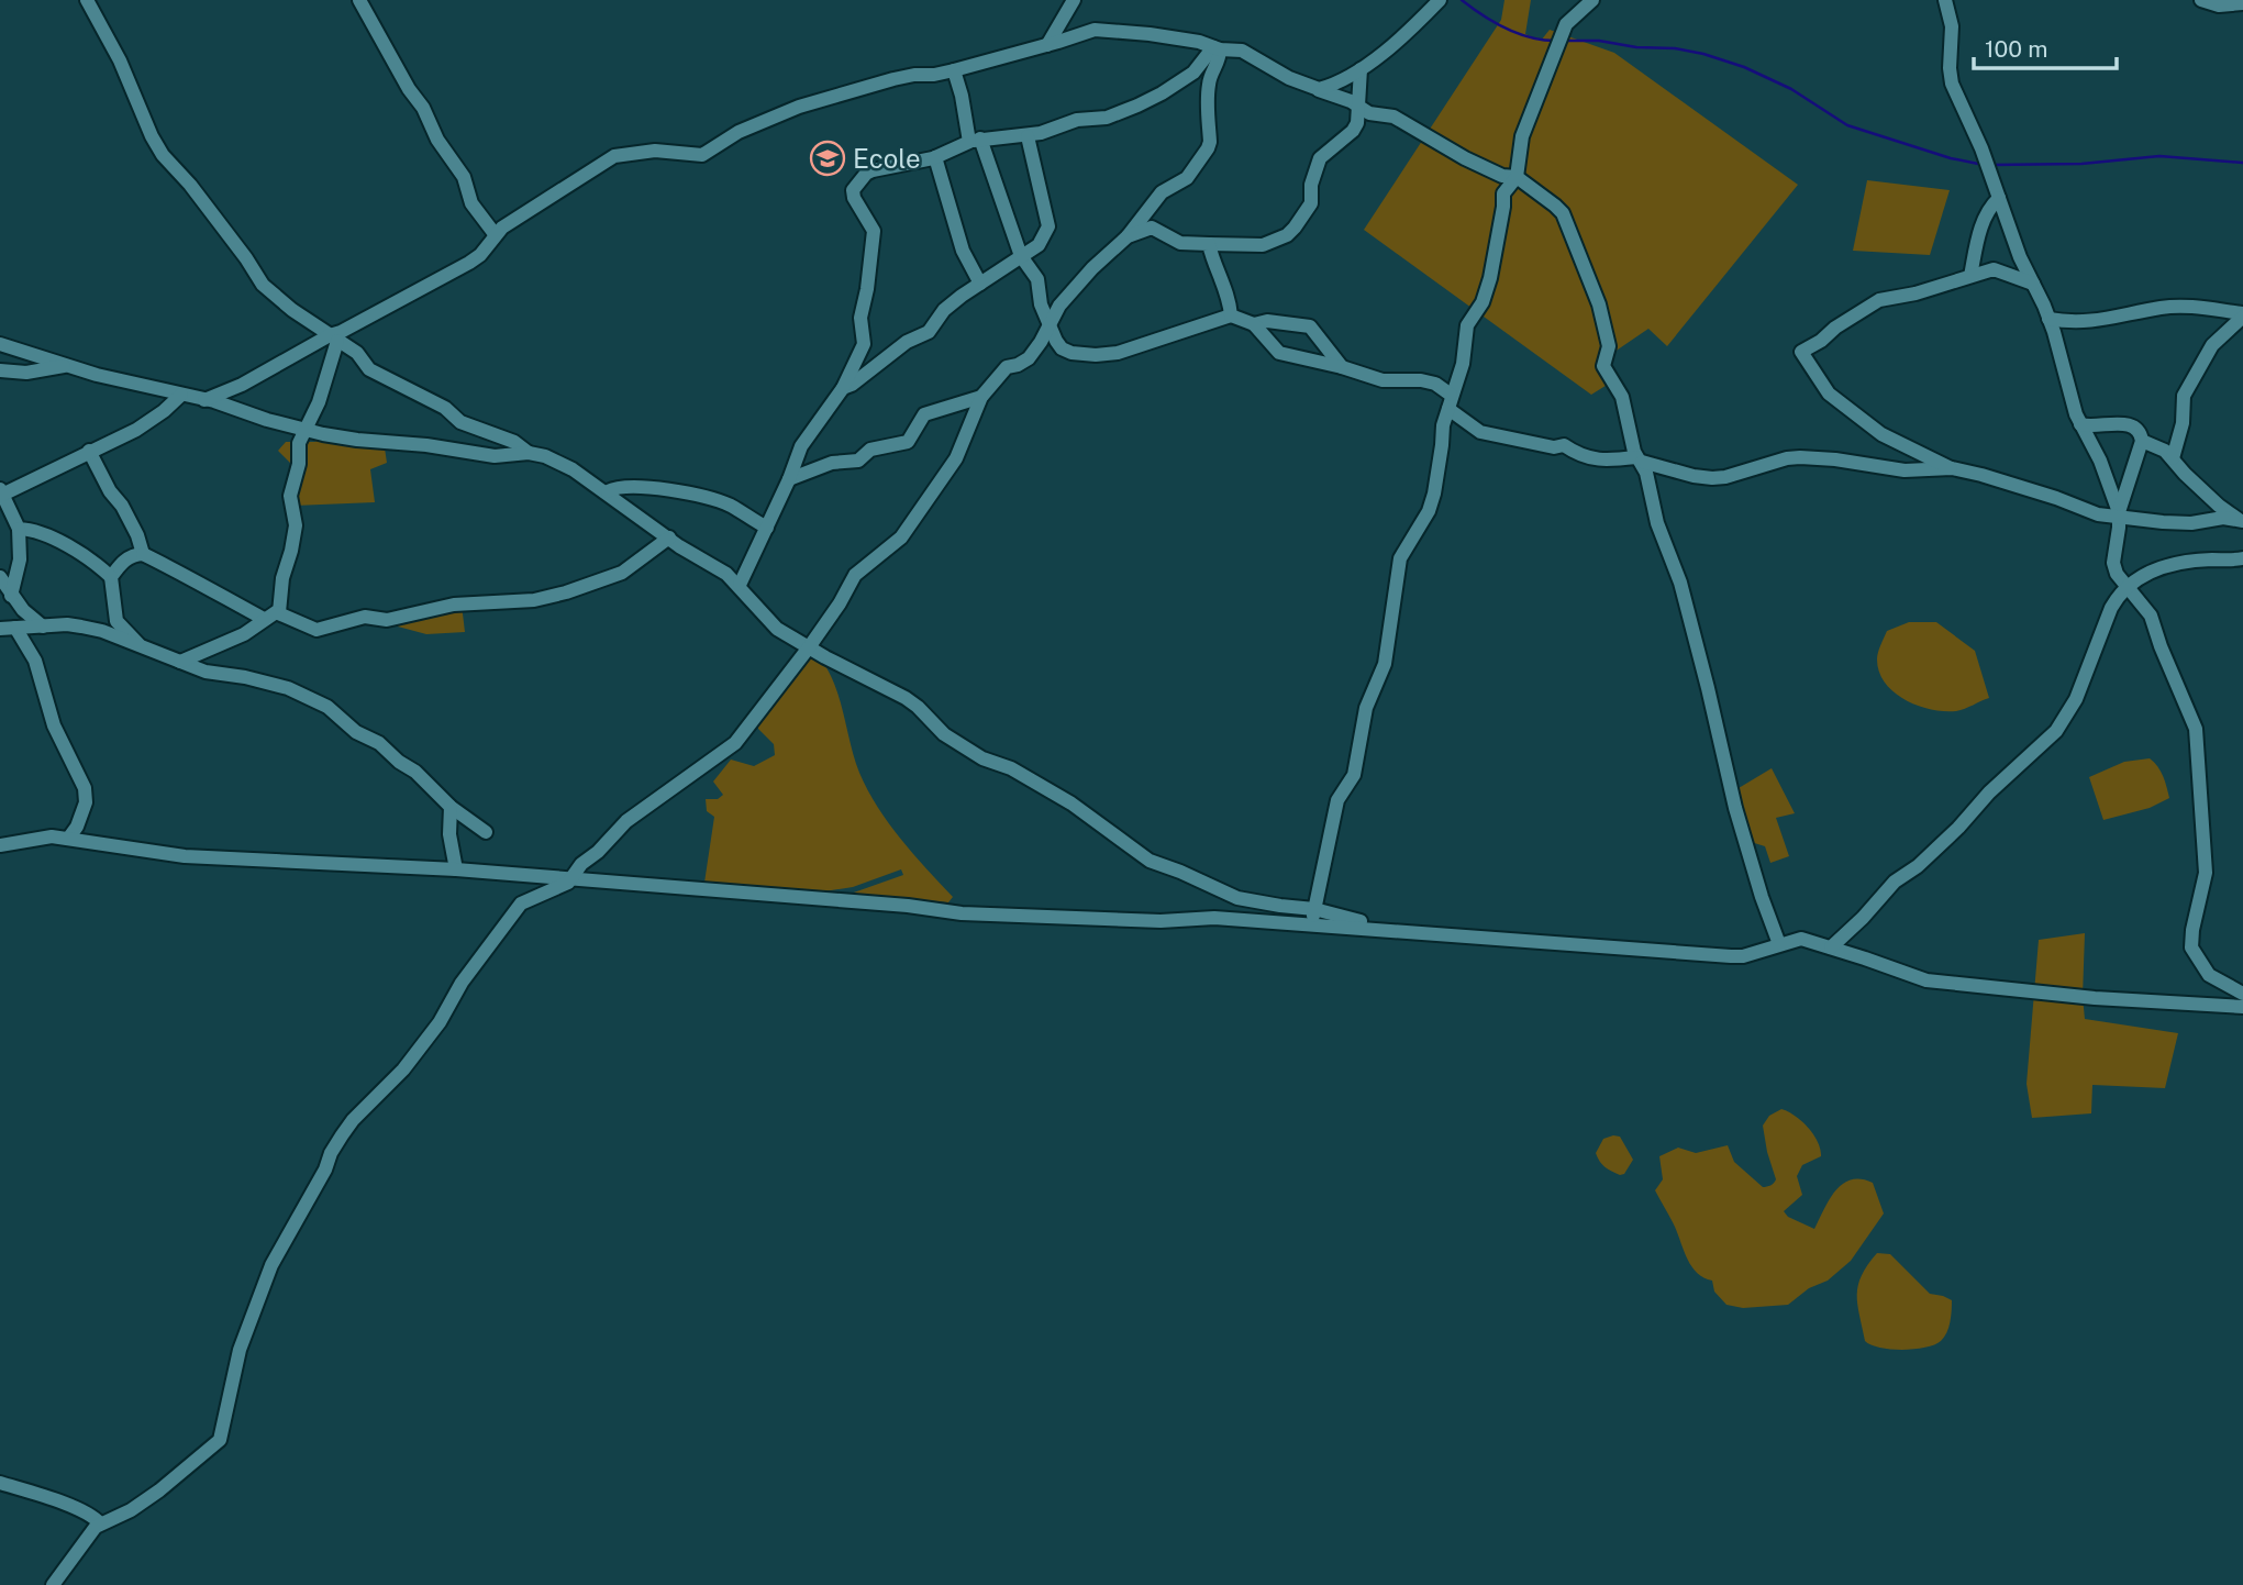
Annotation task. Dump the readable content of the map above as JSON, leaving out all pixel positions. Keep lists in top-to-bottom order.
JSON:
{
  "places": {
    "school or university": ["Ecole"]
  },
  "scale_bar": "100 m"
}
